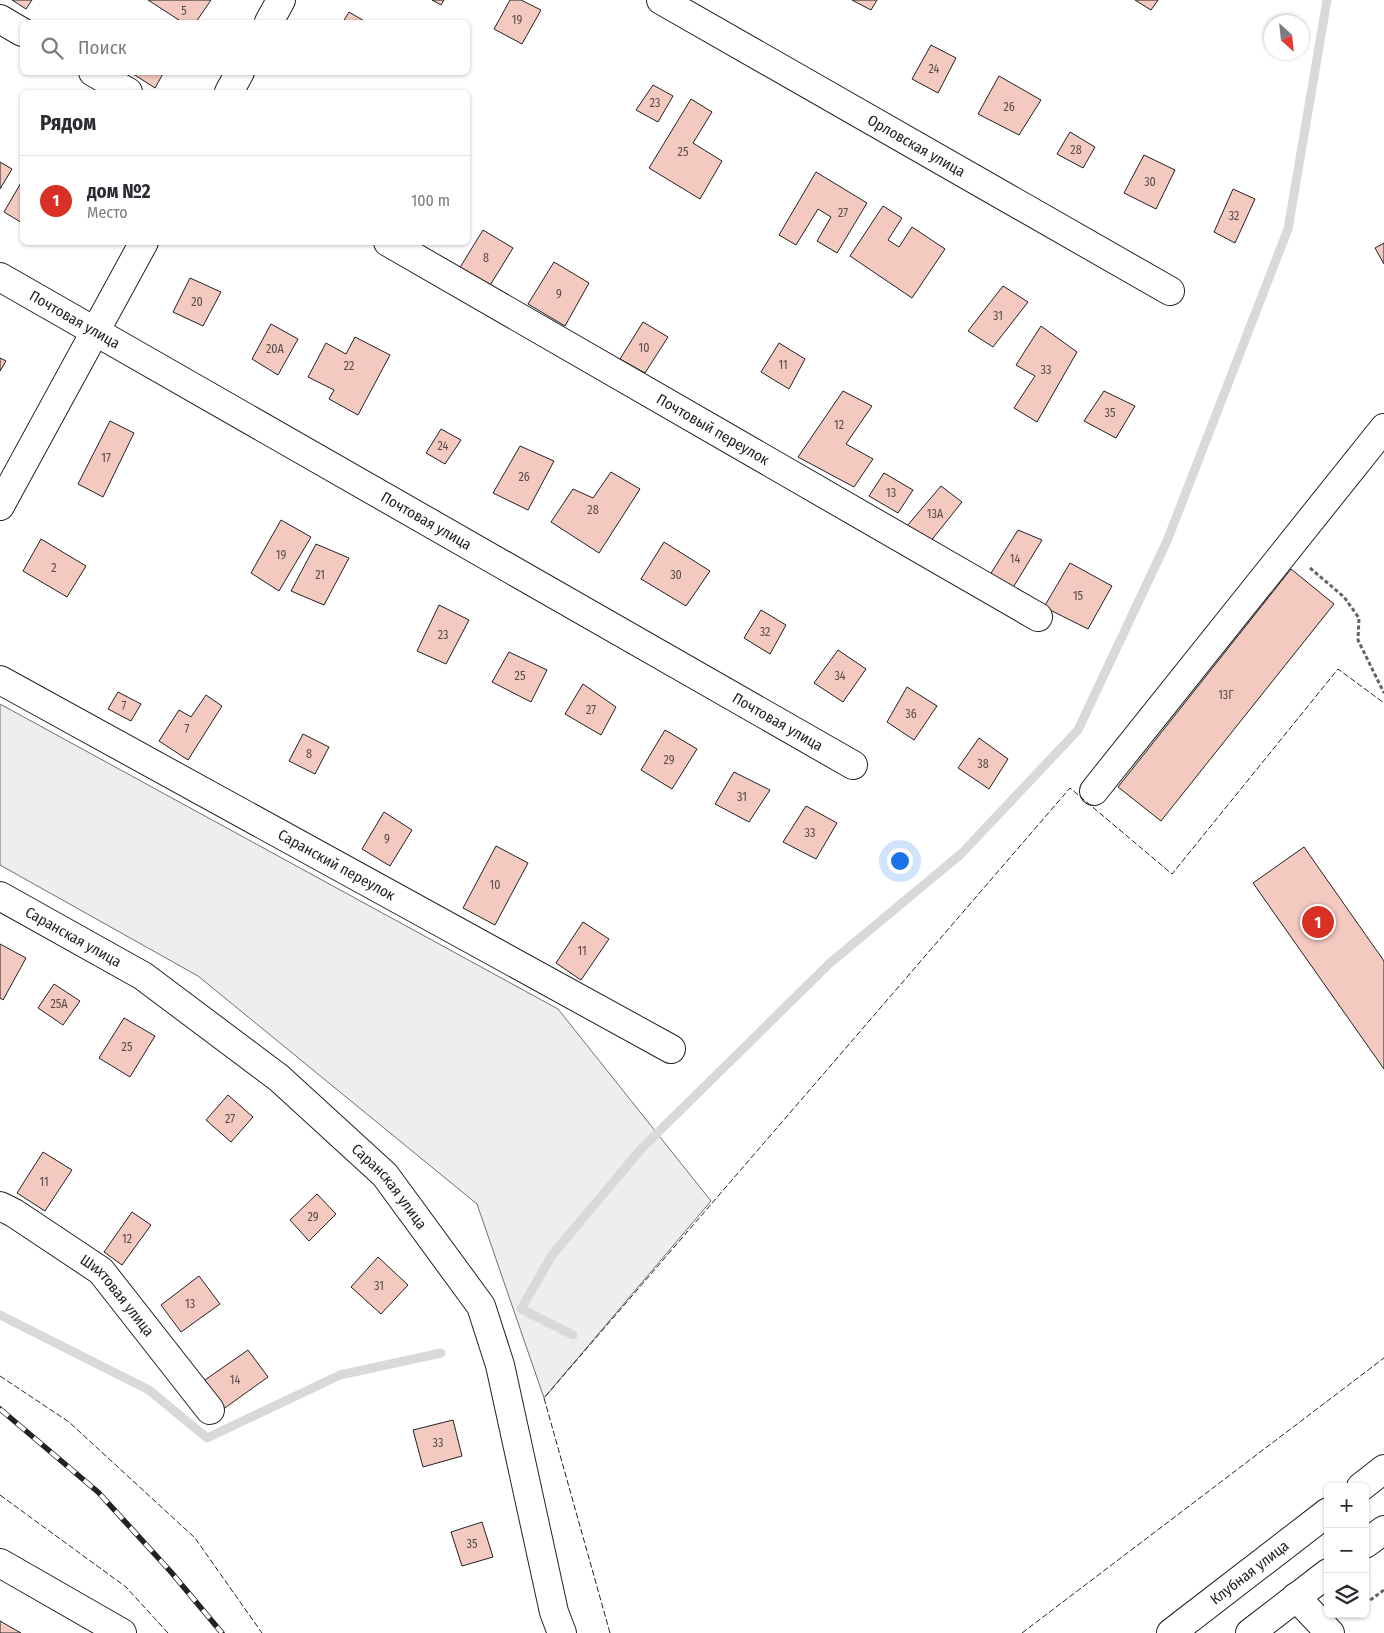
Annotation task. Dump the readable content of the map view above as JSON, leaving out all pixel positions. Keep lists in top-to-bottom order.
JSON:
{
  "streets": {
    "street": [
      "Орловская улица",
      "Почтовая улица",
      "Почтовый переулок",
      "Саранский переулок",
      "Саранская улица",
      "Шихтовая улица",
      "Клубная улица"
    ]
  },
  "house_numbers": [
    "5",
    "19",
    "24",
    "23",
    "26",
    "28",
    "25",
    "30",
    "27",
    "32",
    "8",
    "9",
    "20",
    "31",
    "10",
    "20А",
    "11",
    "22",
    "33",
    "35",
    "12",
    "24",
    "17",
    "26",
    "13",
    "28",
    "13А",
    "19",
    "14",
    "2",
    "21",
    "30",
    "15",
    "32",
    "23",
    "25",
    "34",
    "13Г",
    "7",
    "27",
    "36",
    "7",
    "8",
    "29",
    "38",
    "31",
    "33",
    "9",
    "10",
    "11",
    "25А",
    "25",
    "27",
    "11",
    "29",
    "12",
    "31",
    "13",
    "14",
    "33",
    "35"
  ],
  "north": "bottom right",
  "page": {
    "search": "Поиск",
    "heading": "Рядом",
    "list": [
      {
        "mark": "1",
        "name": "дом №2",
        "note": "Место",
        "value": "100 m"
      }
    ],
    "pins": "1",
    "map_buttons": ["+", "−"]
  }
}
